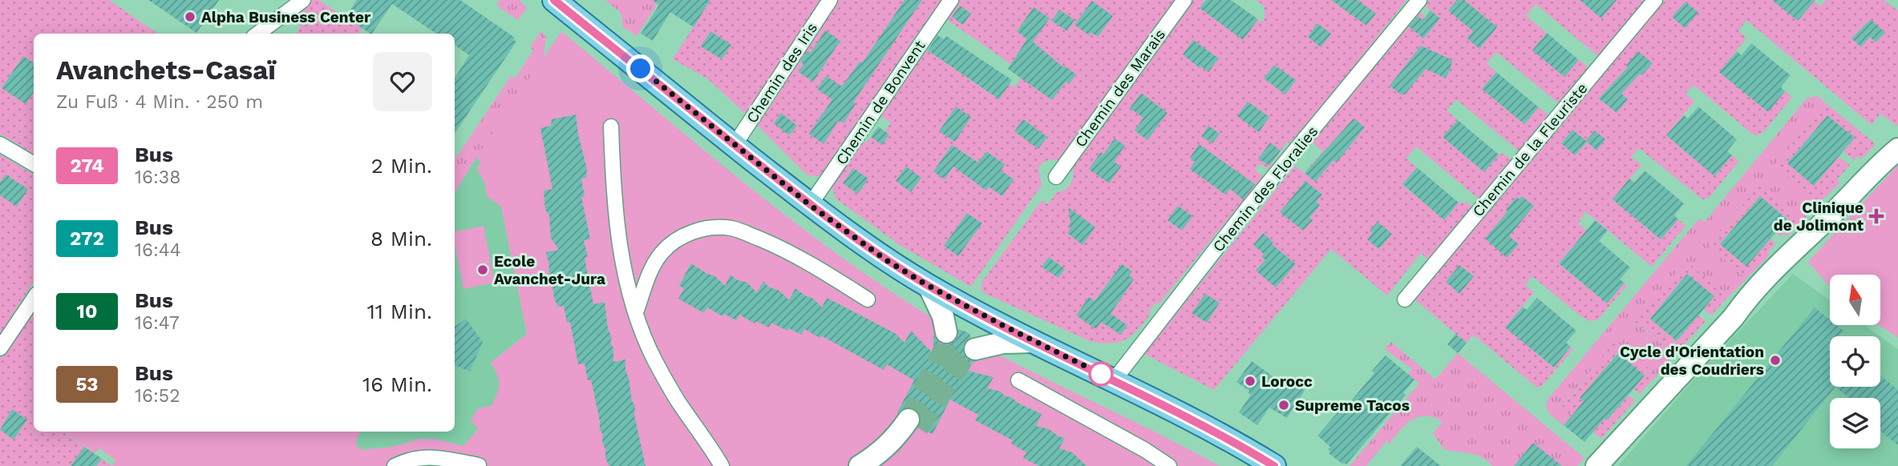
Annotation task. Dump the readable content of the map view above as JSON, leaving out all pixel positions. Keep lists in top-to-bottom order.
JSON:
{
  "streets": {
    "street": [
      "Chemin des Iris",
      "Chemin des Marais",
      "Chemin de Bonvent",
      "Chemin de la Fleuriste",
      "Chemin des Floralies"
    ]
  },
  "places": {
    "other": [
      "Alpha Business Center",
      "Ecole Avanchet-Jura",
      "Cycle d'Orientation des Coudriers",
      "Lorocc",
      "Supreme Tacos"
    ],
    "health": ["Clinique de Jolimont"]
  },
  "lines": ["bus line 274"],
  "north": "top",
  "page": {
    "heading": ["Avanchets-Casaï", "Zu Fuß · 4 Min. · 250 m"],
    "list": [
      {
        "mark": "274",
        "name": "Bus",
        "note": "16:38",
        "value": "2 Min."
      },
      {
        "mark": "272",
        "name": "Bus",
        "note": "16:44",
        "value": "8 Min."
      },
      {
        "mark": "10",
        "name": "Bus",
        "note": "16:47",
        "value": "11 Min."
      },
      {
        "mark": "53",
        "name": "Bus",
        "note": "16:52",
        "value": "16 Min."
      }
    ]
  }
}
